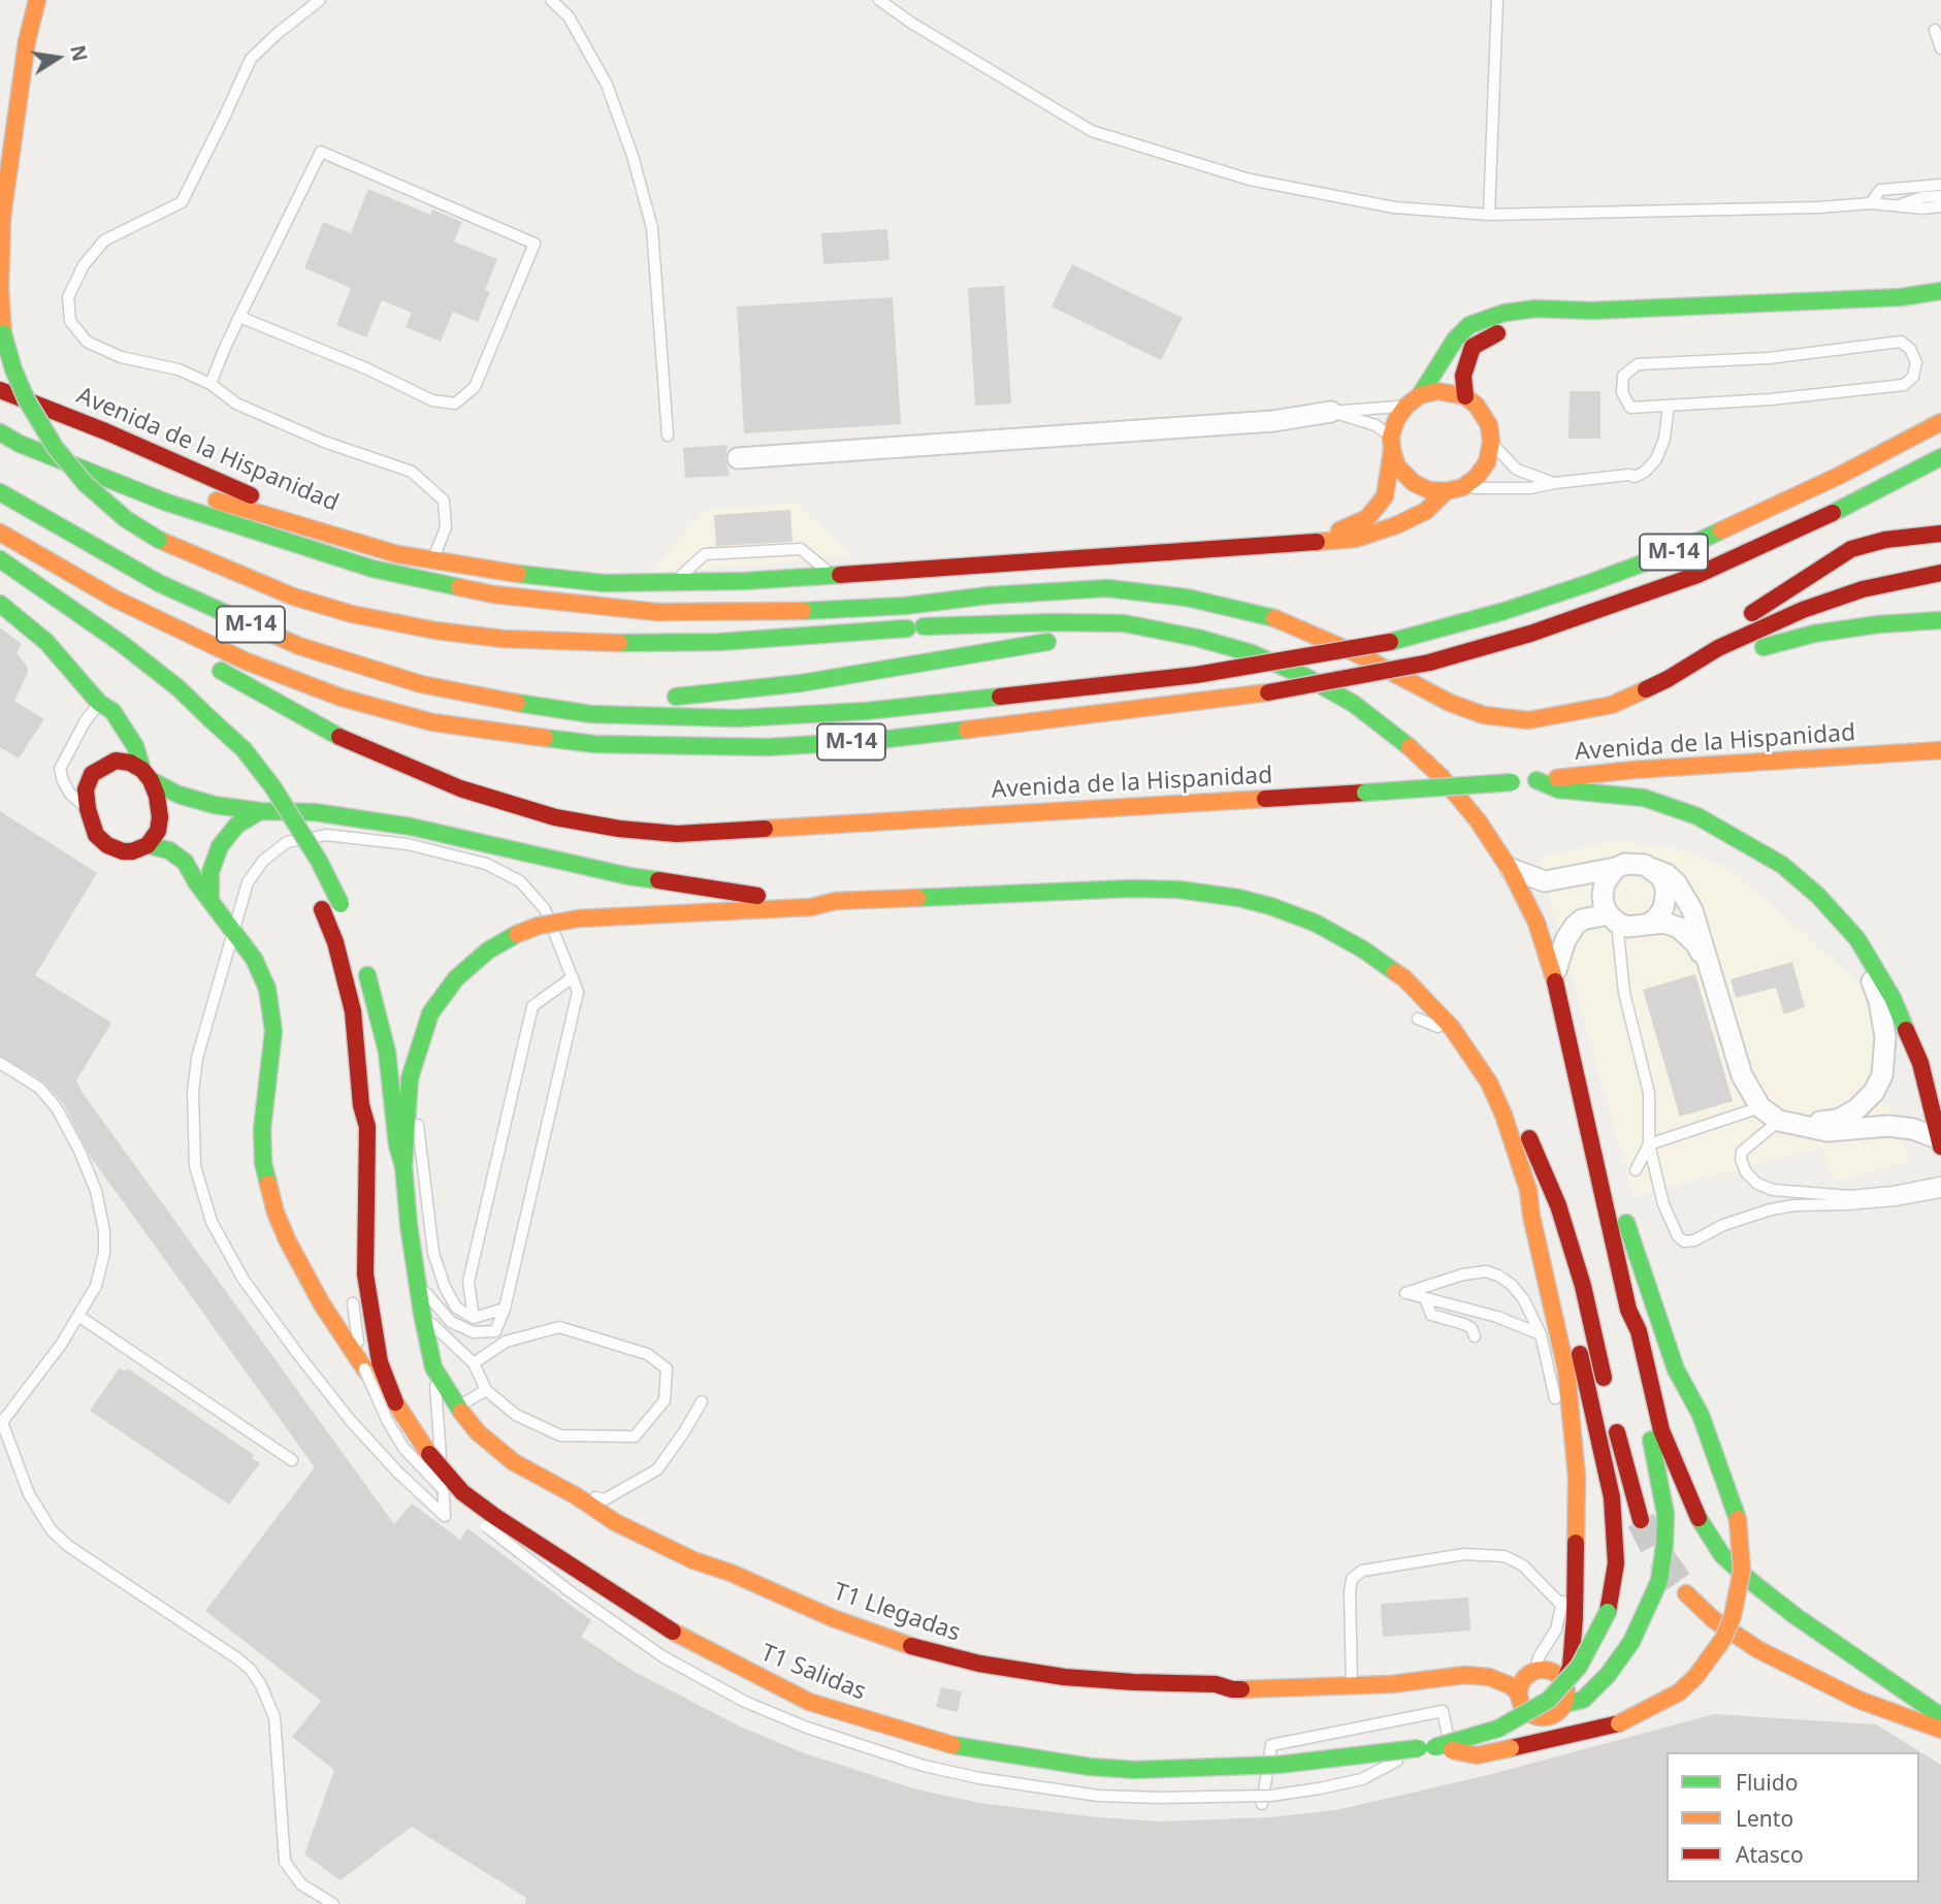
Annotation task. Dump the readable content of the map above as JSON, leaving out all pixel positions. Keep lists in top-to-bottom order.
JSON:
{
  "streets": {
    "main road": [
      "Avenida de la Hispanidad",
      "M-14",
      "T1 Llegadas",
      "T1 Salidas"
    ]
  },
  "legend": ["Fluido", "Lento", "Atasco"],
  "north": "right"
}
